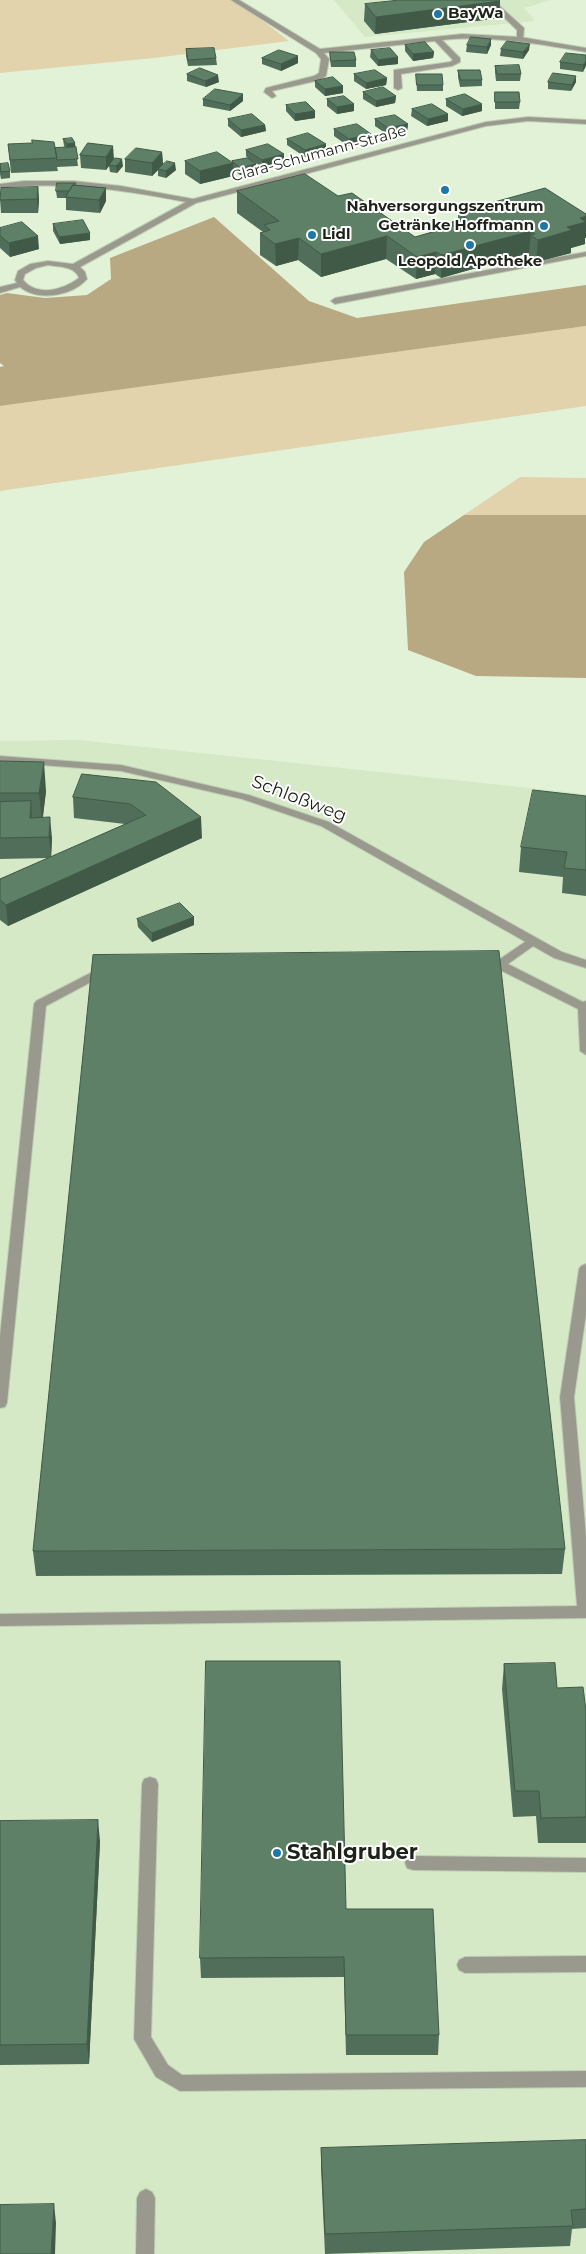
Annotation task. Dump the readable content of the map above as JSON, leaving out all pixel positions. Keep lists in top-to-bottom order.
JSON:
{
  "streets": {
    "street": ["Clara-Schumann-Straße", "Schloßweg"]
  },
  "places": [
    "BayWa",
    "Nahversorgungszentrum",
    "Getränke Hoffmann",
    "Lidl",
    "Leopold Apotheke",
    "Stahlgruber"
  ]
}
